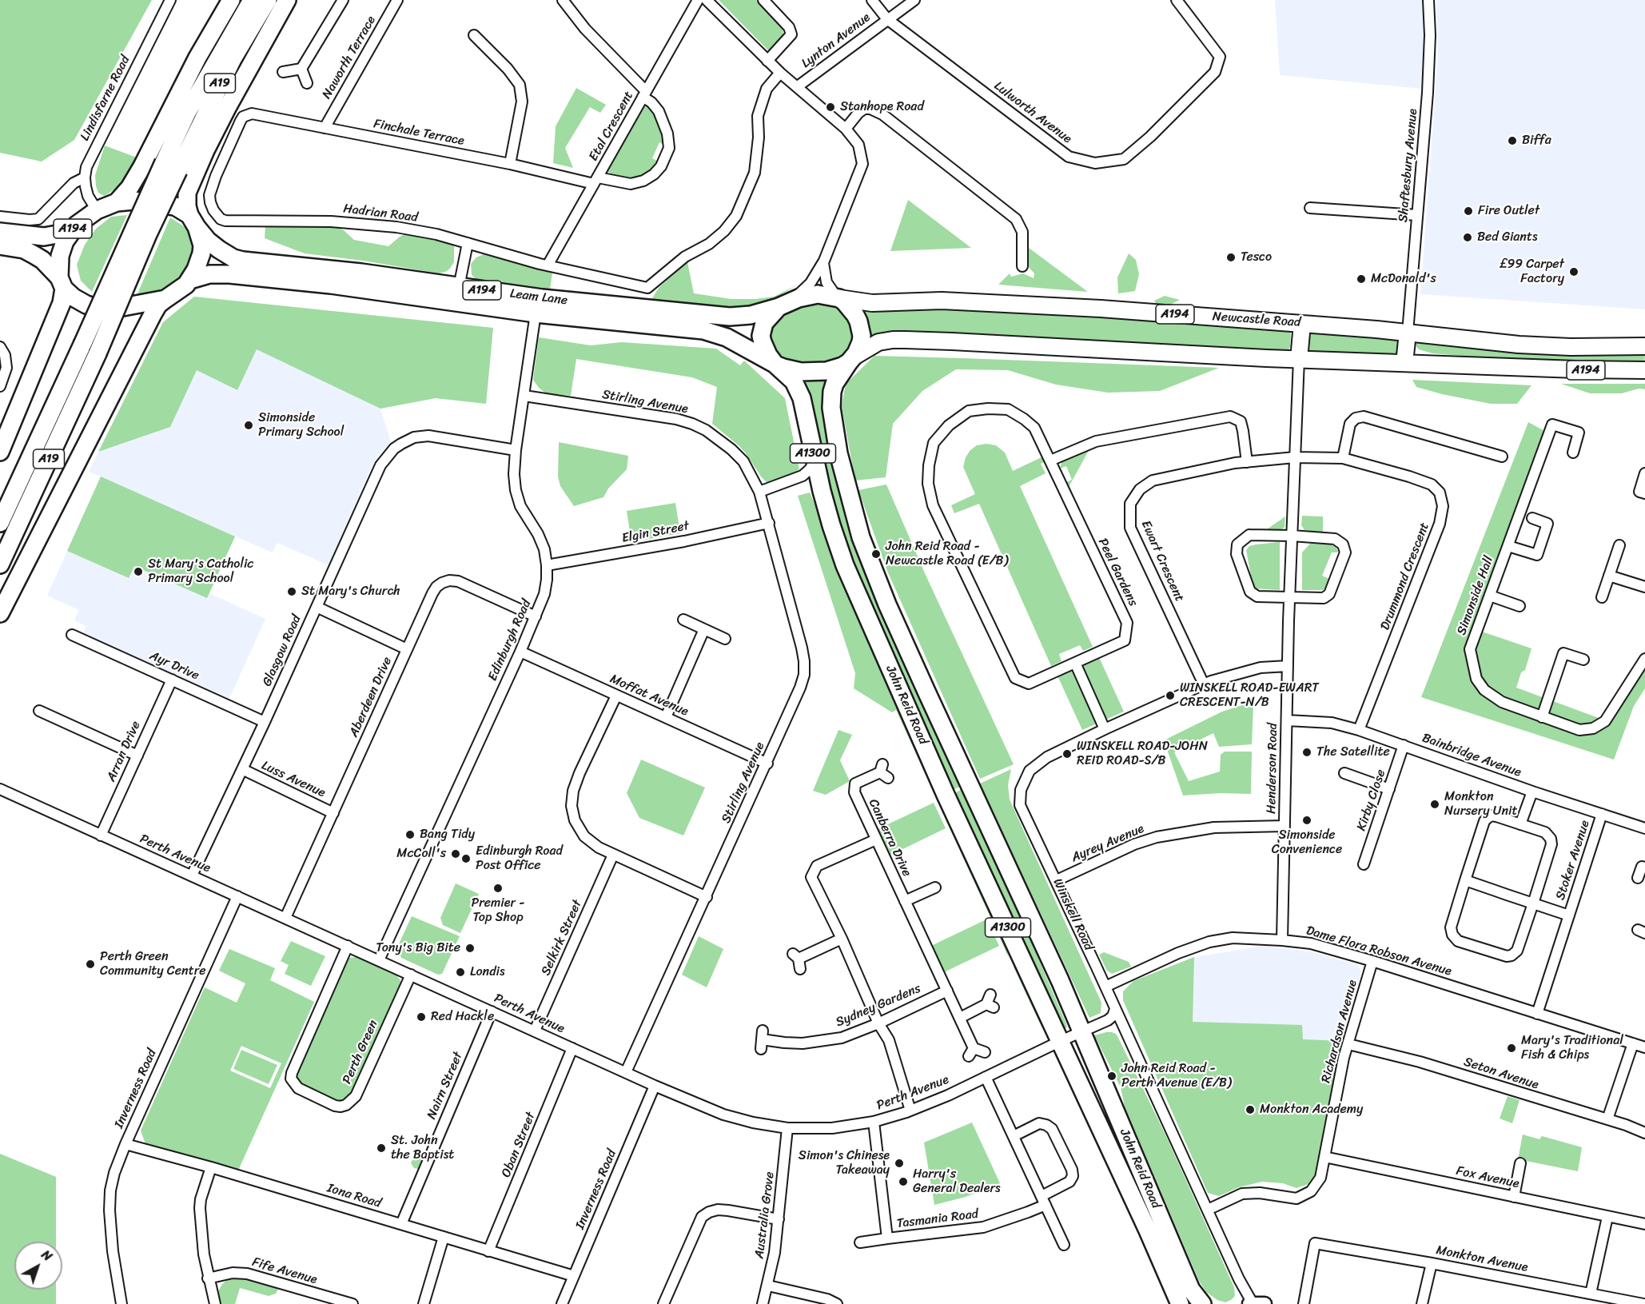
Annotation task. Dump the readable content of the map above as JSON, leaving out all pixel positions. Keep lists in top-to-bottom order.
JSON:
{
  "streets": {
    "highway": [
      "A19",
      "A194",
      "Leam Lane",
      "A1300",
      "John Reid Road"
    ],
    "main road": ["Newcastle Road"],
    "street": [
      "Lynton Avenue",
      "Naworth Terrace",
      "Lindisfarne Road",
      "Lulworth Avenue",
      "Etal Crescent",
      "Finchale Terrace",
      "Shaftesbury Avenue",
      "Hadrian Road",
      "Stirling Avenue",
      "Elgin Street",
      "Ewart Crescent",
      "Peel Gardens",
      "Drummond Crescent",
      "Simonside Hall",
      "Edinburgh Road",
      "Glasgow Road",
      "Ayr Drive",
      "Moffat Avenue",
      "Aberdeen Drive",
      "Arran Drive",
      "Bainbridge Avenue",
      "Henderson Road",
      "Luss Avenue",
      "Kirby Close",
      "Canberra Drive",
      "Ayrey Avenue",
      "Perth Avenue",
      "Stoker Avenue",
      "Winskell Road",
      "Selkirk Street",
      "Dame Flora Robson Avenue",
      "Sydney Gardens",
      "Richardson Avenue",
      "Perth Green",
      "Seton Avenue",
      "Nairn Street",
      "Inverness Road",
      "Oban Street",
      "Fox Avenue",
      "Iona Road",
      "Australia Grove",
      "Tasmania Road",
      "Monkton Avenue",
      "Fife Avenue"
    ]
  },
  "crossings": [
    ["Lynton Avenue", "Lulworth Avenue"],
    ["Naworth Terrace", "Finchale Terrace"],
    ["Etal Crescent", "Finchale Terrace"],
    ["Etal Crescent", "Hadrian Road"],
    ["Finchale Terrace", "Hadrian Road"],
    ["Shaftesbury Avenue", "Newcastle Road"],
    ["A194", "Leam Lane"],
    ["A194", "Newcastle Road"],
    ["A194", "John Reid Road"],
    ["A194", "Henderson Road"],
    ["Leam Lane", "Newcastle Road"],
    ["Leam Lane", "Edinburgh Road"],
    ["Leam Lane", "John Reid Road"],
    ["Newcastle Road", "John Reid Road"],
    ["Stirling Avenue", "Elgin Street"],
    ["Stirling Avenue", "Edinburgh Road"],
    ["Stirling Avenue", "Moffat Avenue"],
    ["Stirling Avenue", "Perth Avenue"],
    ["Elgin Street", "Edinburgh Road"],
    ["Ewart Crescent", "Drummond Crescent"],
    ["Ewart Crescent", "Henderson Road"],
    ["Ewart Crescent", "Winskell Road"],
    ["Drummond Crescent", "Bainbridge Avenue"],
    ["Drummond Crescent", "Henderson Road"],
    ["Edinburgh Road", "Glasgow Road"],
    ["Edinburgh Road", "Moffat Avenue"],
    ["Edinburgh Road", "Aberdeen Drive"],
    ["Edinburgh Road", "Perth Avenue"],
    ["Glasgow Road", "Ayr Drive"],
    ["Glasgow Road", "Luss Avenue"],
    ["Glasgow Road", "Perth Avenue"],
    ["Ayr Drive", "Arran Drive"],
    ["Aberdeen Drive", "Luss Avenue"],
    ["Aberdeen Drive", "Perth Avenue"],
    ["John Reid Road", "Perth Avenue"],
    ["Arran Drive", "Perth Avenue"],
    ["Bainbridge Avenue", "Henderson Road"],
    ["Bainbridge Avenue", "Kirby Close"],
    ["Bainbridge Avenue", "Stoker Avenue"],
    ["Henderson Road", "Ayrey Avenue"],
    ["Henderson Road", "Winskell Road"],
    ["Henderson Road", "Dame Flora Robson Avenue"],
    ["Canberra Drive", "Sydney Gardens"],
    ["Ayrey Avenue", "Winskell Road"],
    ["Perth Avenue", "Selkirk Street"],
    ["Perth Avenue", "Perth Green"],
    ["Perth Avenue", "Nairn Street"],
    ["Perth Avenue", "Inverness Road"],
    ["Perth Avenue", "Oban Street"],
    ["Perth Avenue", "Australia Grove"],
    ["Perth Avenue", "Tasmania Road"],
    ["Stoker Avenue", "Dame Flora Robson Avenue"],
    ["Winskell Road", "Dame Flora Robson Avenue"],
    ["Winskell Road", "Richardson Avenue"],
    ["Dame Flora Robson Avenue", "Richardson Avenue"],
    ["Richardson Avenue", "Seton Avenue"],
    ["Richardson Avenue", "Fox Avenue"],
    ["Nairn Street", "Iona Road"],
    ["Inverness Road", "Iona Road"],
    ["Oban Street", "Iona Road"]
  ],
  "places": [
    "Stanhope Road",
    "Biffa",
    "Fire Outlet",
    "Bed Giants",
    "Tesco",
    "£99 Carpet Factory",
    "McDonald's",
    "Simonside Primary School",
    "John Reid Road - Newcastle Road (E/B)",
    "St Mary's Catholic Primary School",
    "St Mary's Church",
    "WINSKELL ROAD-EWART CRESCENT-N/B",
    "The Satellite",
    "WINSKELL ROAD-JOHN REID ROAD-S/B",
    "Monkton Nursery Unit",
    "Simonside Convenience",
    "Bang Tidy",
    "McColl's",
    "Edinburgh Road Post Office",
    "Premier - Top Shop",
    "Tony's Big Bite",
    "Perth Green Community Centre",
    "Londis",
    "Red Hackle",
    "Mary's Traditional Fish & Chips",
    "John Reid Road - Perth Avenue (E/B)",
    "Monkton Academy",
    "St. John the Baptist",
    "Simon's Chinese Takeaway",
    "Harry's General Dealers"
  ],
  "north": "top right"
}
